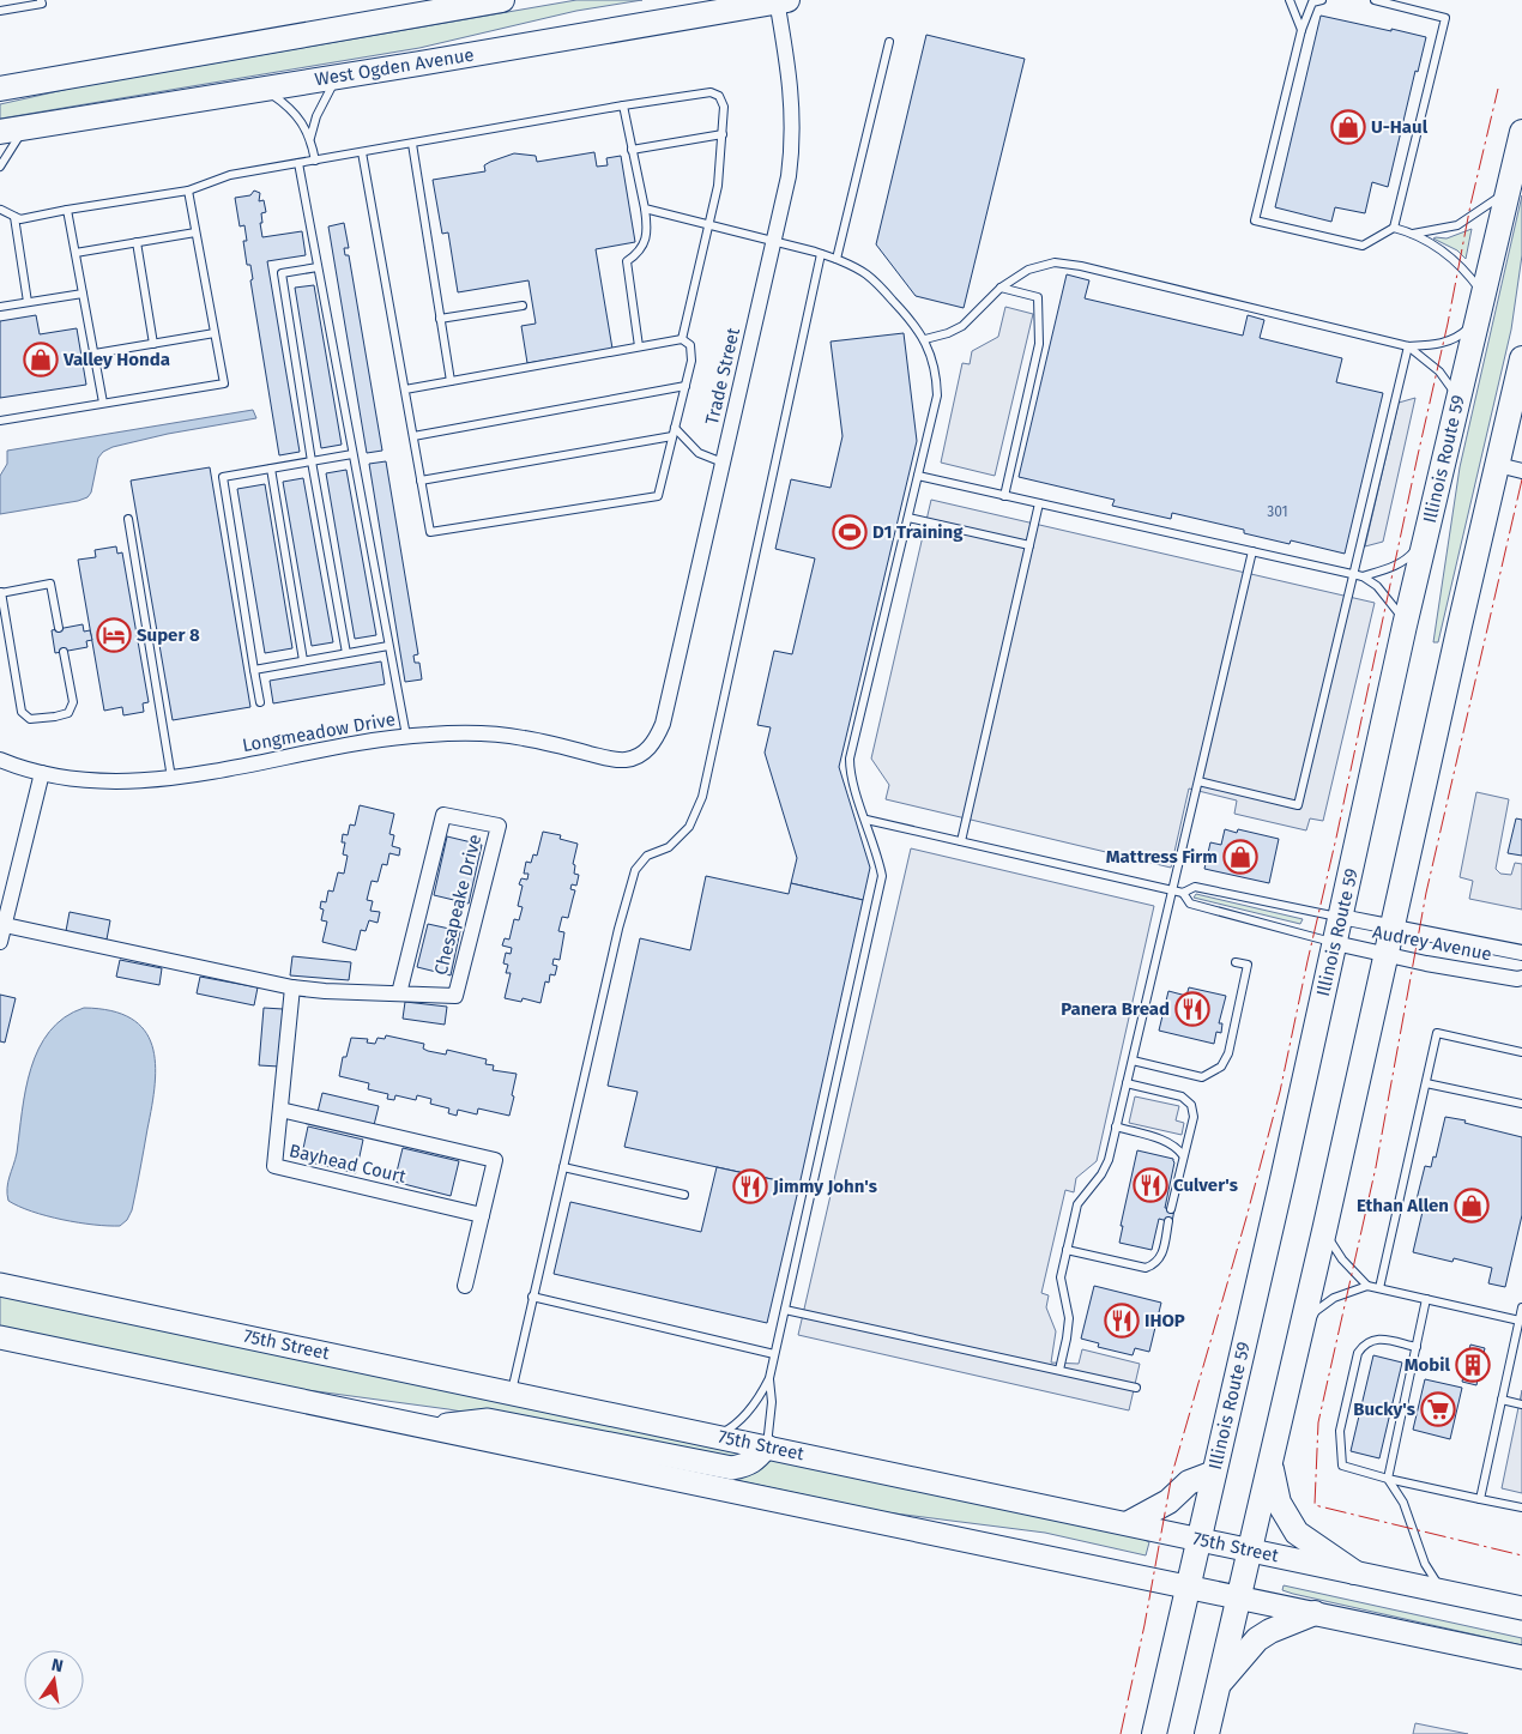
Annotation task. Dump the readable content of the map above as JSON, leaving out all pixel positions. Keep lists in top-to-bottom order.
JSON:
{
  "streets": {
    "main road": ["West Ogden Avenue", "Illinois Route 59", "75th Street"],
    "street": [
      "Trade Street",
      "Longmeadow Drive",
      "Chesapeake Drive",
      "Audrey Avenue",
      "Bayhead Court"
    ]
  },
  "crossings": [
    ["West Ogden Avenue", "Trade Street"],
    ["Trade Street", "Longmeadow Drive"],
    ["Illinois Route 59", "Audrey Avenue"],
    ["Illinois Route 59", "75th Street"],
    ["Chesapeake Drive", "Bayhead Court"]
  ],
  "places": {
    "shop": [
      "U-Haul",
      "Valley Honda",
      "Mattress Firm",
      "Ethan Allen"
    ],
    "sports": ["D1 Training"],
    "hotel": ["Super 8"],
    "restaurant": [
      "Panera Bread",
      "Culver's",
      "Jimmy John's",
      "IHOP"
    ],
    "building": ["Mobil"],
    "supermarket": ["Bucky's"]
  },
  "house_numbers": ["301"],
  "north": "top"
}
